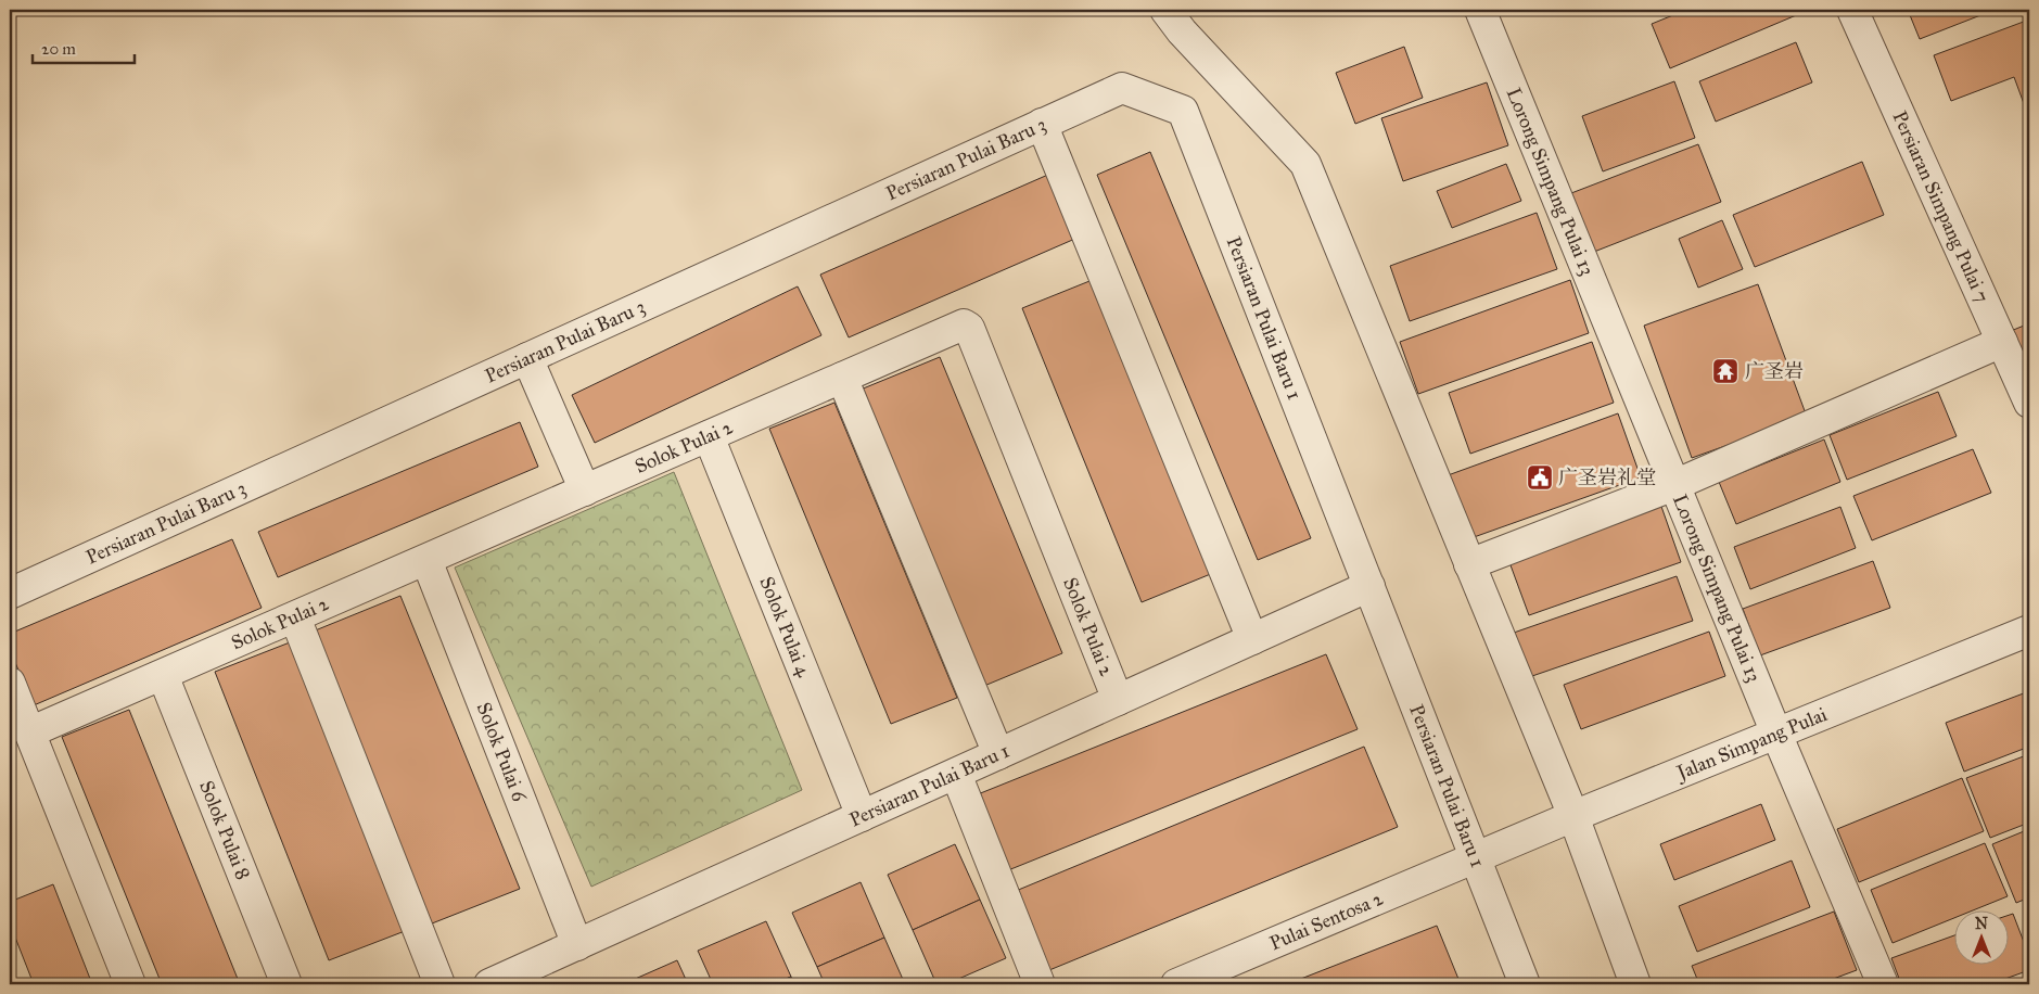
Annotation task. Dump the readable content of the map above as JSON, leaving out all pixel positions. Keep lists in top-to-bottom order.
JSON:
{
  "streets": {
    "street": [
      "Persiaran Pulai Baru 3",
      "Lorong Simpang Pulai 13",
      "Persiaran Simpang Pulai 7",
      "Persiaran Pulai Baru 1",
      "Solok Pulai 2",
      "Solok Pulai 4",
      "Jalan Simpang Pulai",
      "Solok Pulai 6",
      "Solok Pulai 8",
      "Pulai Sentosa 2"
    ]
  },
  "crossings": [
    ["Persiaran Pulai Baru 3", "Persiaran Pulai Baru 1"],
    ["Lorong Simpang Pulai 13", "Jalan Simpang Pulai"],
    ["Persiaran Pulai Baru 1", "Solok Pulai 2"],
    ["Persiaran Pulai Baru 1", "Solok Pulai 4"],
    ["Persiaran Pulai Baru 1", "Jalan Simpang Pulai"],
    ["Persiaran Pulai Baru 1", "Solok Pulai 6"],
    ["Persiaran Pulai Baru 1", "Pulai Sentosa 2"],
    ["Solok Pulai 2", "Solok Pulai 4"],
    ["Solok Pulai 2", "Solok Pulai 6"],
    ["Solok Pulai 2", "Solok Pulai 8"],
    ["Jalan Simpang Pulai", "Pulai Sentosa 2"]
  ],
  "places": {
    "temple": ["广圣岩"],
    "public building": ["广圣岩礼堂"]
  },
  "scale_bar": "20 m",
  "north": "top"
}
